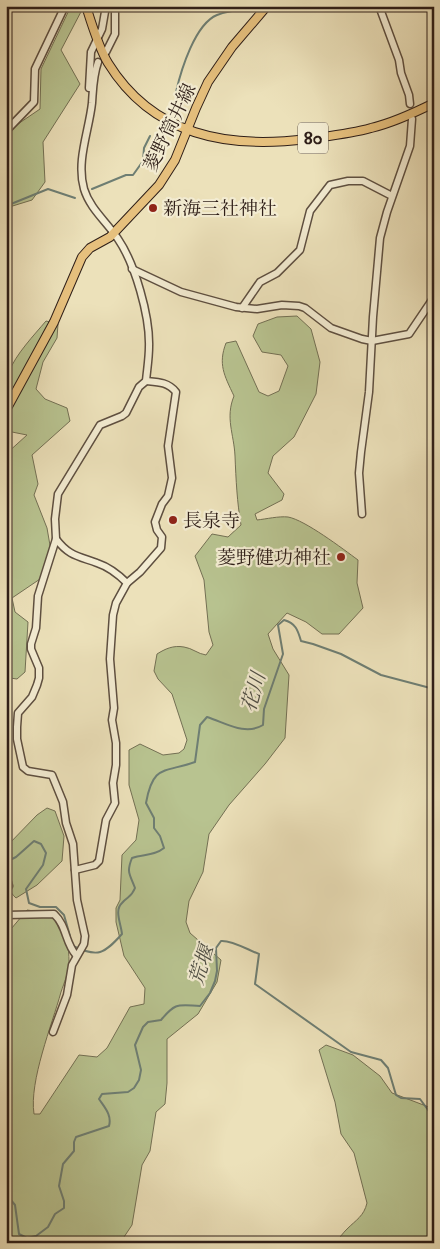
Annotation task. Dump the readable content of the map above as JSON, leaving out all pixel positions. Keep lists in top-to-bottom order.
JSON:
{
  "streets": {
    "main road": ["菱野筒井線", "80"]
  },
  "crossings": [
    ["菱野筒井線", "80"]
  ],
  "water": ["花川", "荒堰"],
  "places": ["新海三社神社", "長泉寺", "菱野健功神社"]
}
